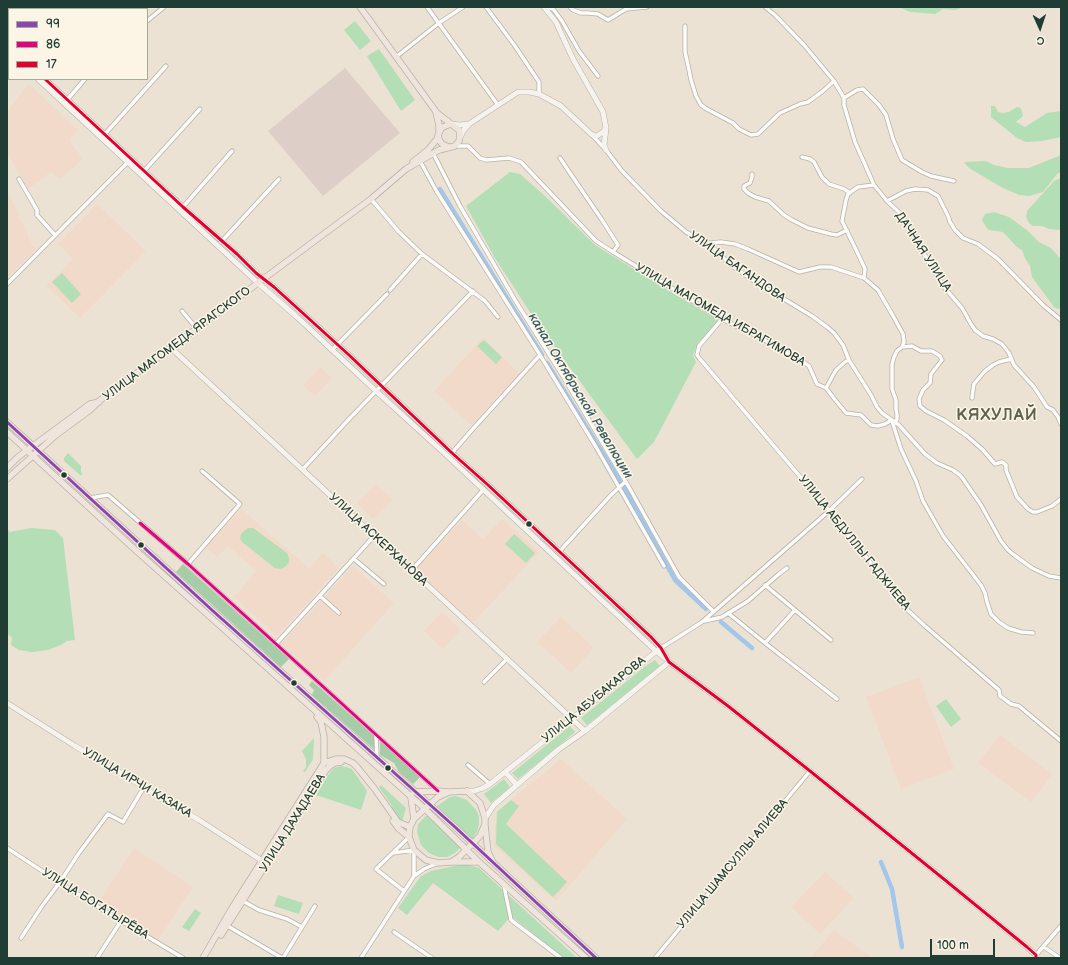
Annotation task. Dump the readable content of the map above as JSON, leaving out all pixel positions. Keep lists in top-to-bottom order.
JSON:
{
  "streets": {
    "main road": [
      "УЛИЦА МАГОМЕДА ЯРАГСКОГО",
      "УЛИЦА АСКЕРХАНОВА",
      "УЛИЦА АБУБАКАРОВА",
      "УЛИЦА ИРЧИ КАЗАКА",
      "УЛИЦА ДАХАДАЕВА"
    ],
    "street": [
      "ДАЧНАЯ УЛИЦА",
      "УЛИЦА БАГАНДОВА",
      "УЛИЦА МАГОМЕДА ИБРАГИМОВА",
      "УЛИЦА АБДУЛЛЫ ГАДЖИЕВА",
      "УЛИЦА ШАМСУЛЛЫ АЛИЕВА",
      "УЛИЦА БОГАТЫРЁВА"
    ]
  },
  "crossings": [
    ["УЛИЦА БАГАНДОВА", "УЛИЦА МАГОМЕДА ИБРАГИМОВА"],
    ["УЛИЦА МАГОМЕДА ИБРАГИМОВА", "УЛИЦА МАГОМЕДА ЯРАГСКОГО"],
    ["УЛИЦА МАГОМЕДА ИБРАГИМОВА", "УЛИЦА АБДУЛЛЫ ГАДЖИЕВА"],
    ["УЛИЦА МАГОМЕДА ЯРАГСКОГО", "УЛИЦА АСКЕРХАНОВА"],
    ["УЛИЦА АСКЕРХАНОВА", "УЛИЦА АБУБАКАРОВА"],
    ["УЛИЦА АБДУЛЛЫ ГАДЖИЕВА", "УЛИЦА АБУБАКАРОВА"],
    ["УЛИЦА АБУБАКАРОВА", "УЛИЦА ДАХАДАЕВА"],
    ["УЛИЦА ИРЧИ КАЗАКА", "УЛИЦА ДАХАДАЕВА"]
  ],
  "districts": ["КЯХУЛАЙ"],
  "water": ["канал Октябрьской Революции"],
  "lines": ["transit line 17", "transit line 99", "transit line 86"],
  "legend": ["99", "86", "17"],
  "scale_bar": "100 m",
  "north": "bottom"
}
